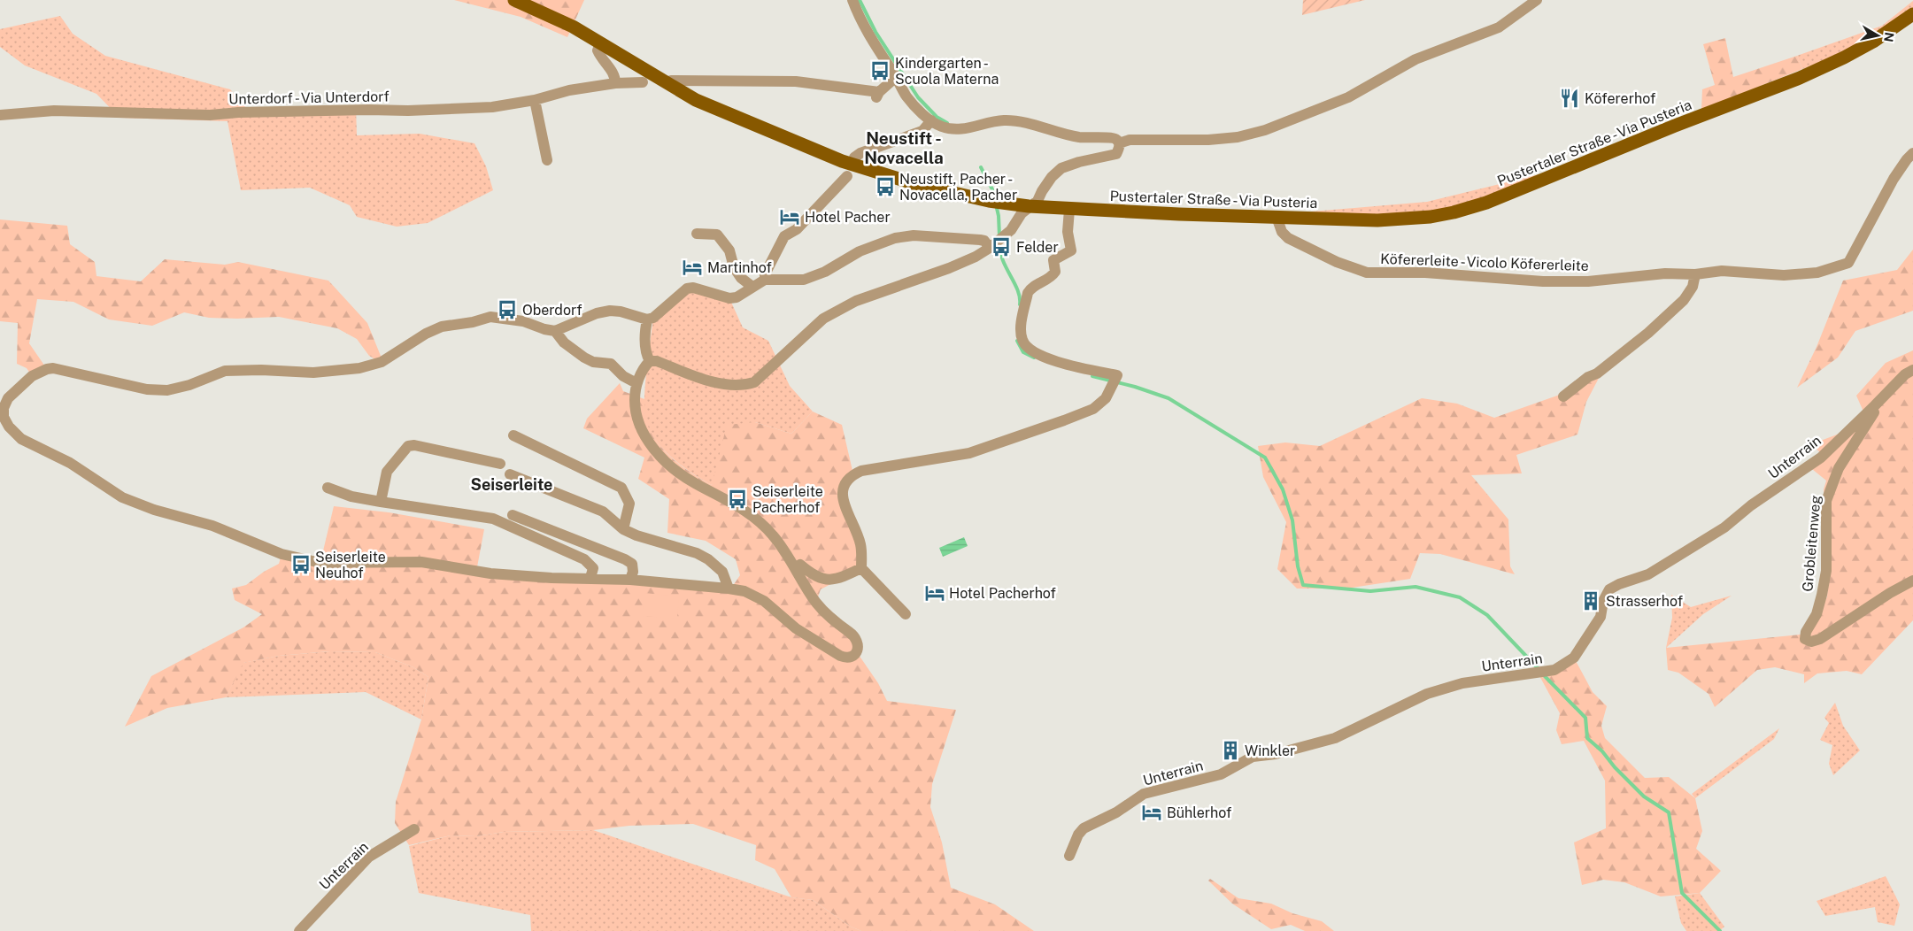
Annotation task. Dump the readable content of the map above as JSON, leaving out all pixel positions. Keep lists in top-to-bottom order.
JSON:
{
  "streets": {
    "main road": ["Pustertaler Straße - Via Pusteria"],
    "street": [
      "Unterdorf - Via Unterdorf",
      "Köfererleite - Vicolo Köfererleite",
      "Unterrain",
      "Grobleitenweg"
    ]
  },
  "crossings": [
    ["Pustertaler Straße - Via Pusteria", "Köfererleite - Vicolo Köfererleite"],
    ["Unterrain", "Grobleitenweg"]
  ],
  "districts": ["Neustift - Novacella", "Seiserleite"],
  "places": {
    "bus stop": [
      "Kindergarten - Scuola Materna",
      "Neustift, Pacher - Novacella, Pacher",
      "Felder",
      "Oberdorf",
      "Seiserleite Pacherhof",
      "Seiserleite Neuhof"
    ],
    "restaurant": ["Köfererhof"],
    "hotel": [
      "Hotel Pacher",
      "Martinhof",
      "Hotel Pacherhof",
      "Bühlerhof"
    ],
    "building": ["Strasserhof", "Winkler"]
  },
  "north": "right"
}
